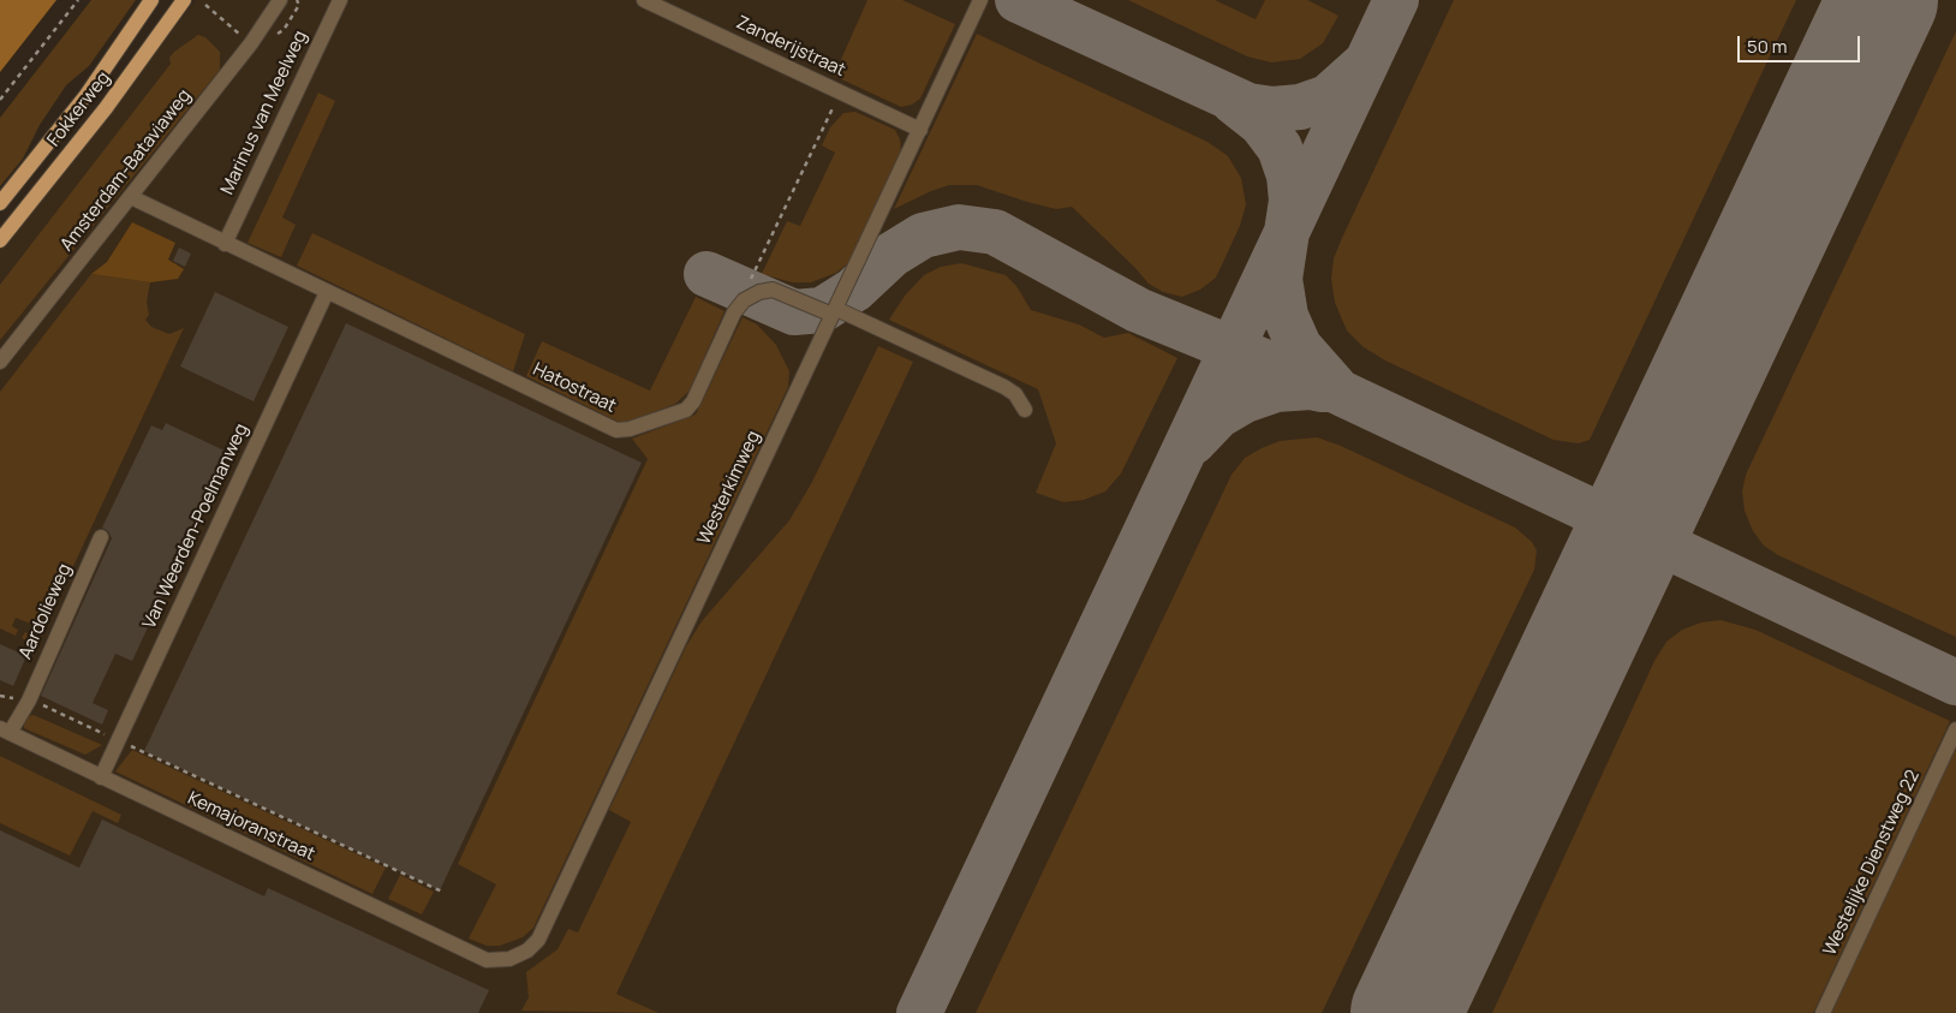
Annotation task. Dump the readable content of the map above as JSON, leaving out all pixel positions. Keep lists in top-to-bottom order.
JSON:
{
  "streets": {
    "main road": ["Fokkerweg"],
    "street": [
      "Zanderijstraat",
      "Marinus van Meelweg",
      "Amsterdam-Bataviaweg",
      "Hatostraat",
      "Westerkimweg",
      "Van Weerden-Poelmanweg",
      "Aardolieweg",
      "Kemajoranstraat",
      "Westelijke Dienstweg 22"
    ]
  },
  "crossings": [
    ["Zanderijstraat", "Westerkimweg"],
    ["Marinus van Meelweg", "Hatostraat"],
    ["Amsterdam-Bataviaweg", "Hatostraat"],
    ["Hatostraat", "Westerkimweg"],
    ["Hatostraat", "Van Weerden-Poelmanweg"],
    ["Westerkimweg", "Kemajoranstraat"],
    ["Van Weerden-Poelmanweg", "Kemajoranstraat"],
    ["Aardolieweg", "Kemajoranstraat"]
  ],
  "scale_bar": "50 m"
}
